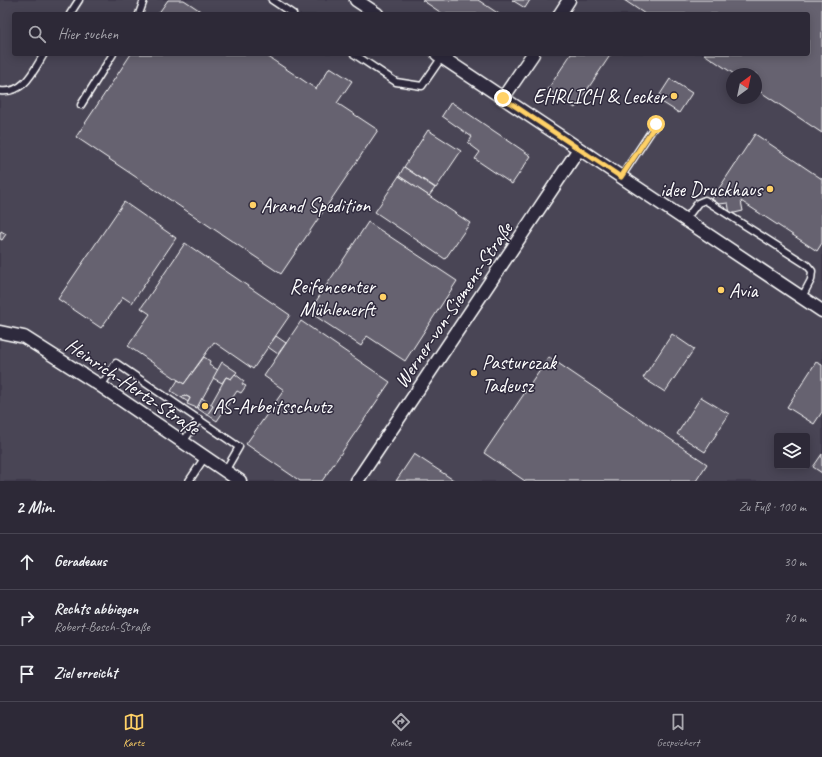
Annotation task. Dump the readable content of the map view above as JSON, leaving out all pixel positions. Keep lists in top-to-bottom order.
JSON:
{
  "streets": {
    "street": ["Werner-von-Siemens-Straße", "Heinrich-Hertz-Straße"]
  },
  "places": [
    "EHRLICH & Lecker",
    "idee Druckhaus",
    "Arand Spedition",
    "Avia",
    "Reifencenter Mühlenerft",
    "Pasturczak Tadeusz",
    "AS-Arbeitsschutz"
  ],
  "north": "top right",
  "page": {
    "search": "Hier suchen",
    "heading": ["2 Min.", "Zu Fuß · 100 m"],
    "list": [
      ["Geradeaus", "30 m"],
      ["Rechts abbiegen", "Robert-Bosch-Straße", "70 m"],
      "Ziel erreicht"
    ],
    "nav": ["Karte", "Route", "Gespeichert"]
  }
}
